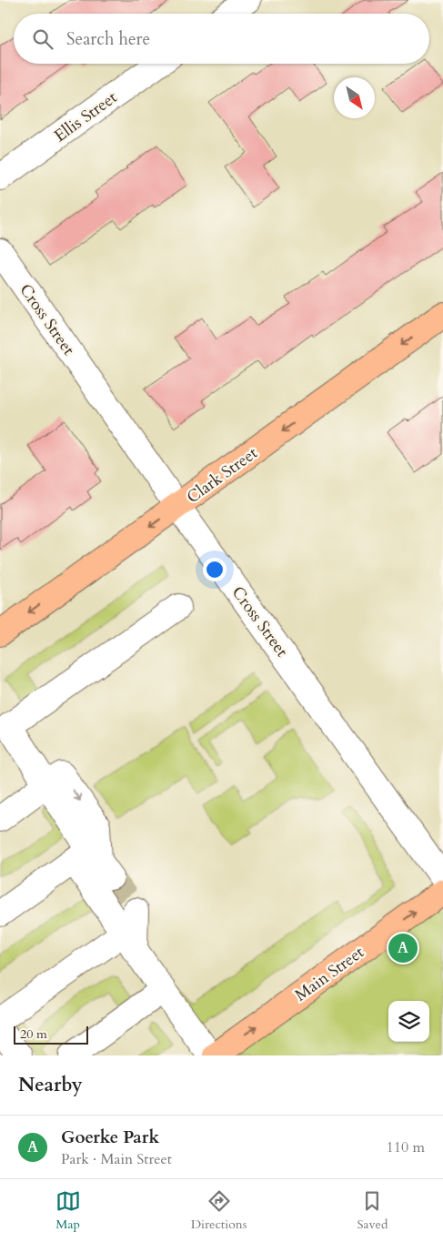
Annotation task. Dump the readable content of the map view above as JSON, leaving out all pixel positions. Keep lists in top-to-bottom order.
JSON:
{
  "streets": {
    "main road": ["Clark Street", "Main Street"],
    "street": ["Ellis Street", "Cross Street"]
  },
  "crossings": [
    ["Cross Street", "Clark Street"]
  ],
  "one_way": ["Clark Street", "Main Street"],
  "scale_bar": "20 m",
  "north": "bottom right",
  "page": {
    "search": "Search here",
    "pins": "A",
    "scale": "20 m",
    "heading": "Nearby",
    "list": [
      {
        "mark": "A",
        "name": "Goerke Park",
        "note": "Park · Main Street",
        "value": "110 m"
      }
    ],
    "nav": ["Map", "Directions", "Saved"]
  }
}
